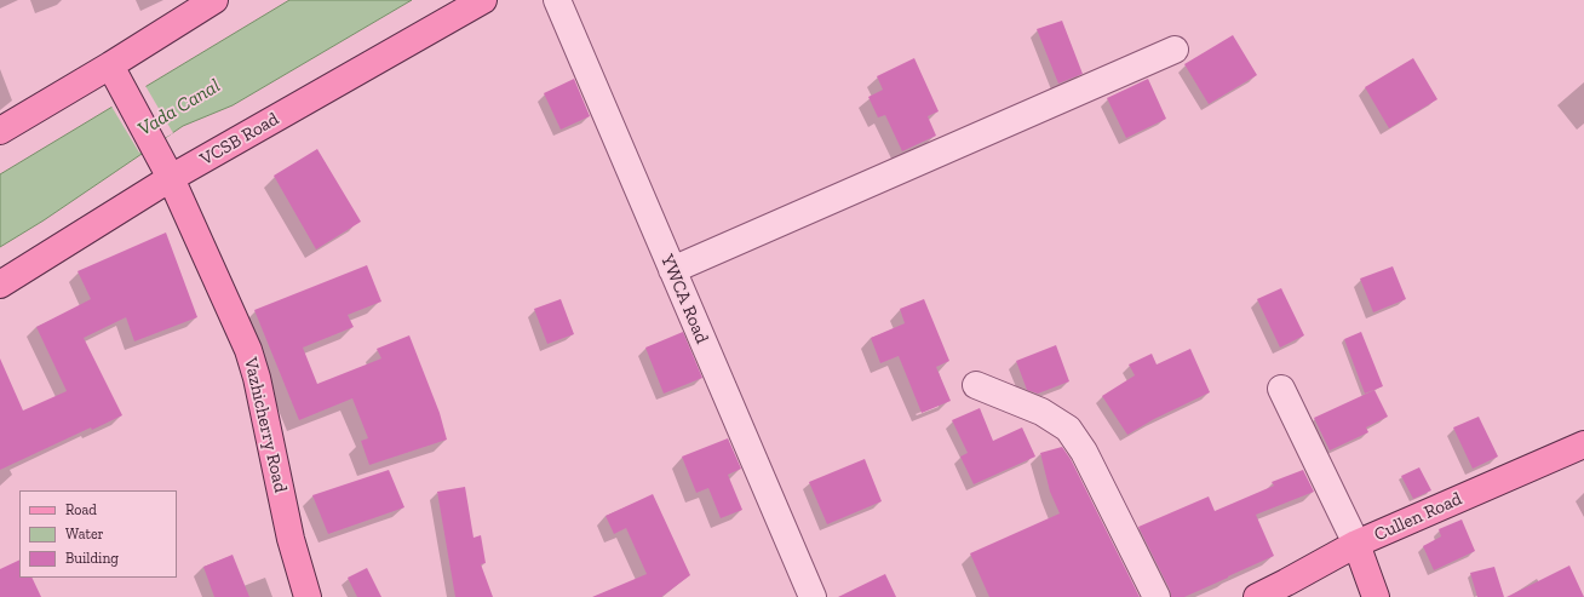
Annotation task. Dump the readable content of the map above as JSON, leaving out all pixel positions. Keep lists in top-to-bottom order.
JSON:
{
  "streets": {
    "main road": ["VCSB Road", "Vazhicherry Road", "Cullen Road"],
    "street": ["YWCA Road"]
  },
  "crossings": [
    ["VCSB Road", "Vazhicherry Road"]
  ],
  "water": ["Vada Canal"],
  "legend": ["Road", "Water", "Building"]
}
